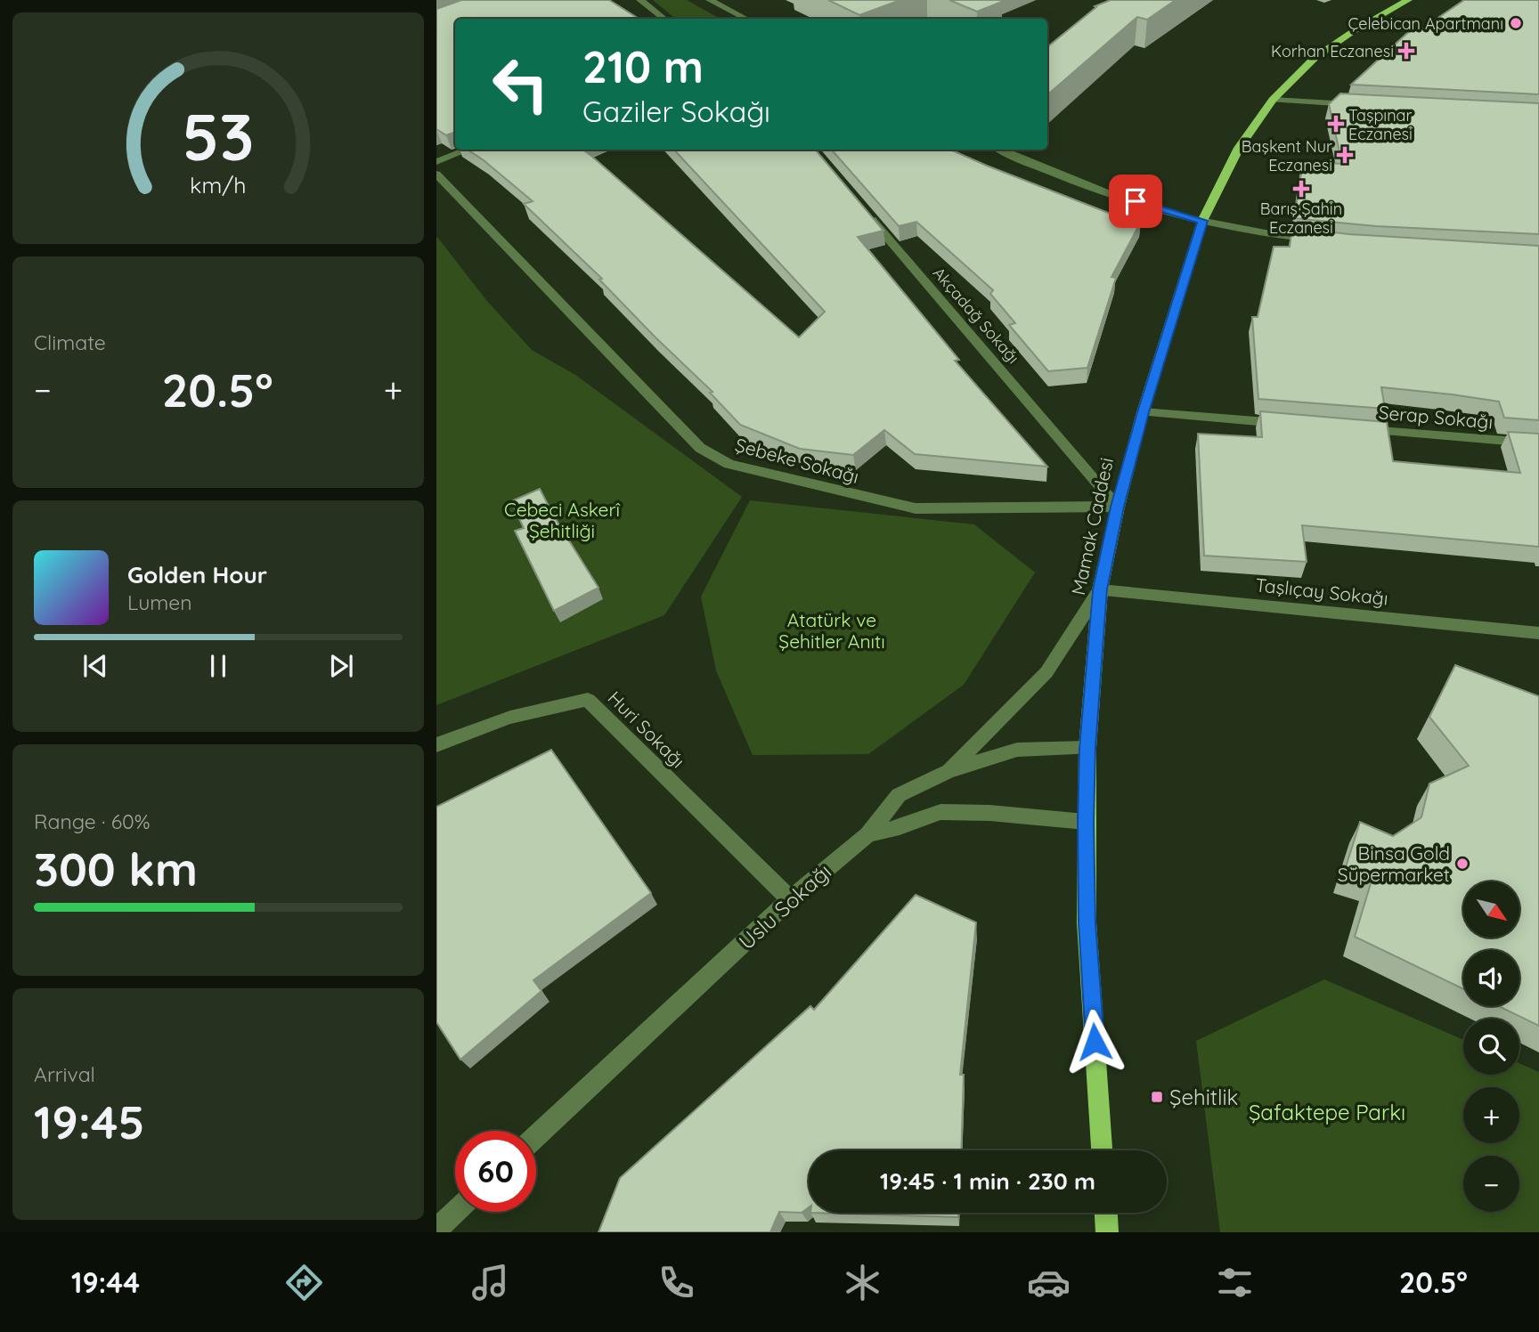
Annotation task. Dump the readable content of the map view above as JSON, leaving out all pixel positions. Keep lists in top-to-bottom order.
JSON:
{
  "streets": {
    "main road": ["Mamak Caddesi"],
    "street": [
      "Akçadağ Sokağı",
      "Serap Sokağı",
      "Şebeke Sokağı",
      "Taşlıçay Sokağı",
      "Huri Sokağı",
      "Uslu Sokağı"
    ]
  },
  "crossings": [
    ["Akçadağ Sokağı", "Şebeke Sokağı"],
    ["Akçadağ Sokağı", "Mamak Caddesi"],
    ["Şebeke Sokağı", "Mamak Caddesi"],
    ["Mamak Caddesi", "Taşlıçay Sokağı"],
    ["Mamak Caddesi", "Uslu Sokağı"],
    ["Huri Sokağı", "Uslu Sokağı"]
  ],
  "parks": ["Cebeci Askerî Şehitliği", "Atatürk ve Şehitler Anıtı", "Şafaktepe Parkı"],
  "places": {
    "other": ["Çelebican Apartmanı", "Binsa Gold Süpermarket"],
    "health": [
      "Korhan Eczanesi",
      "Taşpınar Eczanesi",
      "Başkent Nur Eczanesi",
      "Barış Şahin Eczanesi"
    ],
    "transit": ["Şehitlik"]
  },
  "north": "bottom right",
  "page": {
    "turn": ["210 m", "Gaziler Sokağı"],
    "tile": [
      "Climate",
      ["Range · 60%", "300 km"],
      ["Arrival", "19:45"]
    ],
    "heat": ["−", "20.5°", "+"],
    "song": ["Golden Hour", "Lumen"],
    "map_buttons": ["+", "−"],
    "limit": "60",
    "trip": "19:45 · 1 min · 230 m",
    "tabs": ["19:44", "20.5°"],
    "gauge": ["53", "km/h"]
  }
}
